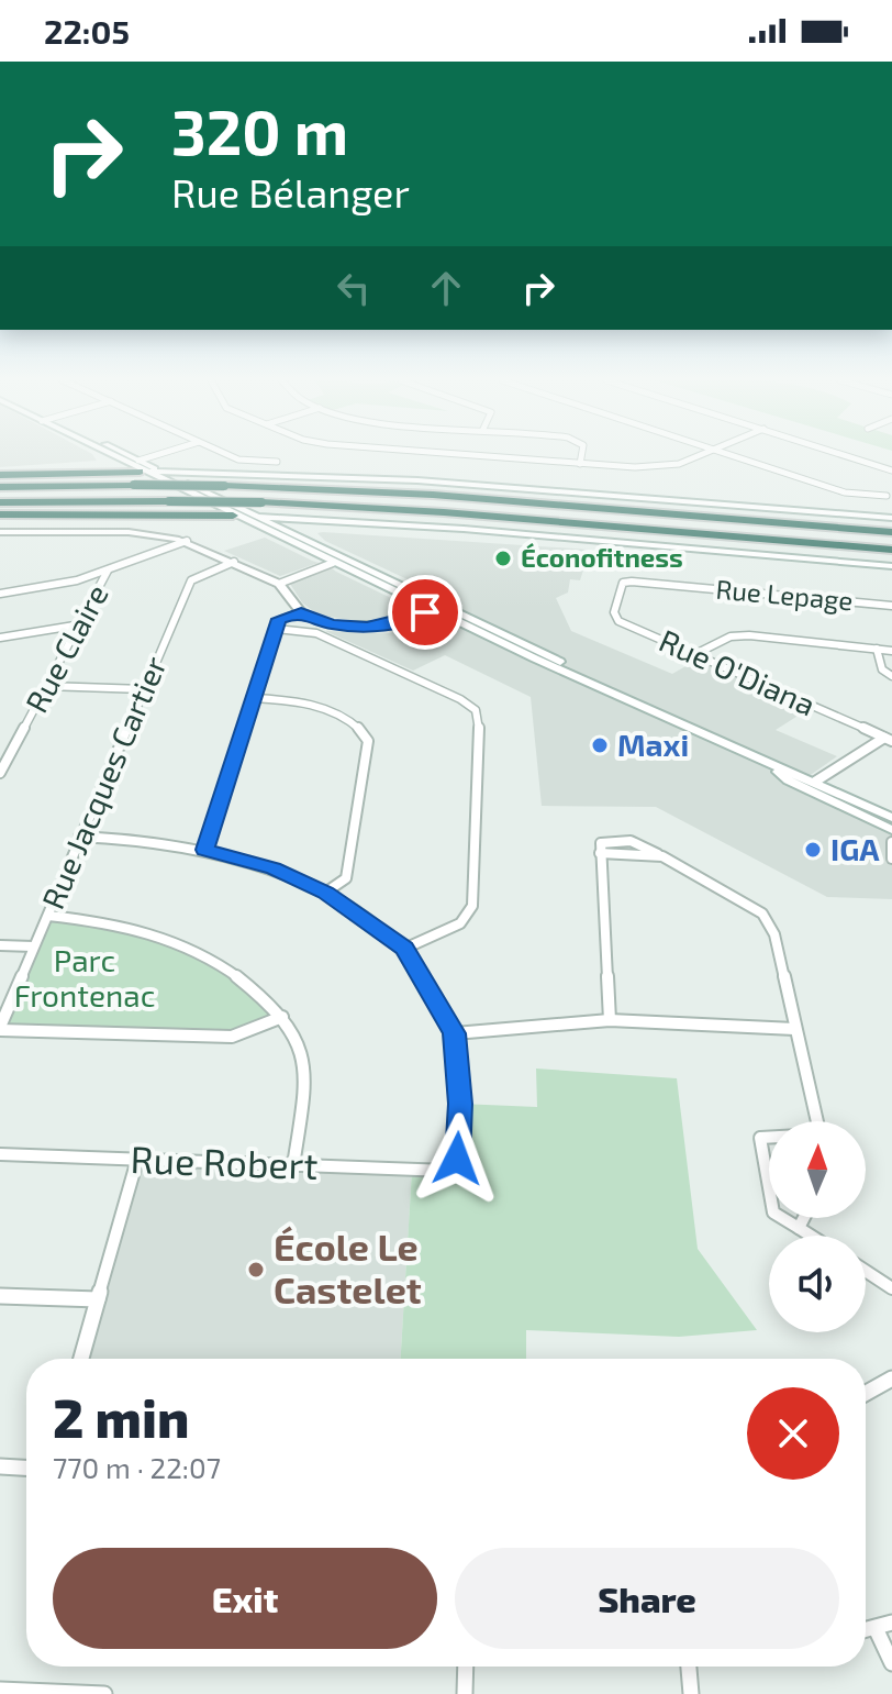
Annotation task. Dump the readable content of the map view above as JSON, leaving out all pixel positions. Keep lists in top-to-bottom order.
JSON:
{
  "streets": {
    "street": [
      "Rue Lepage",
      "Rue Claire",
      "Rue O'Diana",
      "Rue Jacques Cartier",
      "Rue Robert"
    ]
  },
  "crossings": [
    ["Rue Lepage", "Rue O'Diana"]
  ],
  "parks": ["Parc Frontenac"],
  "places": [
    "Éconofitness",
    "Maxi",
    "IGA",
    "École Le Castelet"
  ],
  "north": "top",
  "page": {
    "status": "22:05",
    "turn": ["320 m", "Rue Bélanger"],
    "heading": ["2 min", "770 m · 22:07"],
    "buttons": ["Exit", "Share"]
  }
}
